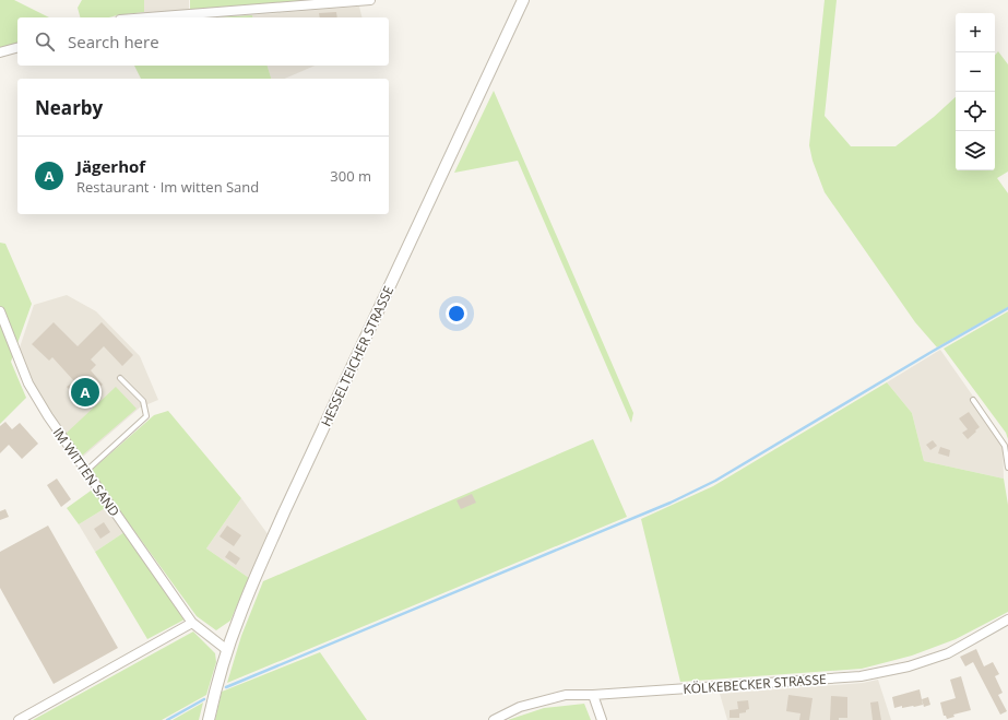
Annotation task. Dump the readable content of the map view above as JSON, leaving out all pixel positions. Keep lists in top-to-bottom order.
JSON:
{
  "streets": {
    "street": ["HESSELTEICHER STRASSE", "IM WITTEN SAND", "KÖLKEBECKER STRASSE"]
  },
  "crossings": [
    ["HESSELTEICHER STRASSE", "IM WITTEN SAND"]
  ],
  "page": {
    "map_buttons": ["+", "−"],
    "search": "Search here",
    "heading": "Nearby",
    "list": [
      {
        "mark": "A",
        "name": "Jägerhof",
        "note": "Restaurant · Im witten Sand",
        "value": "300 m"
      }
    ],
    "pins": "A"
  }
}
